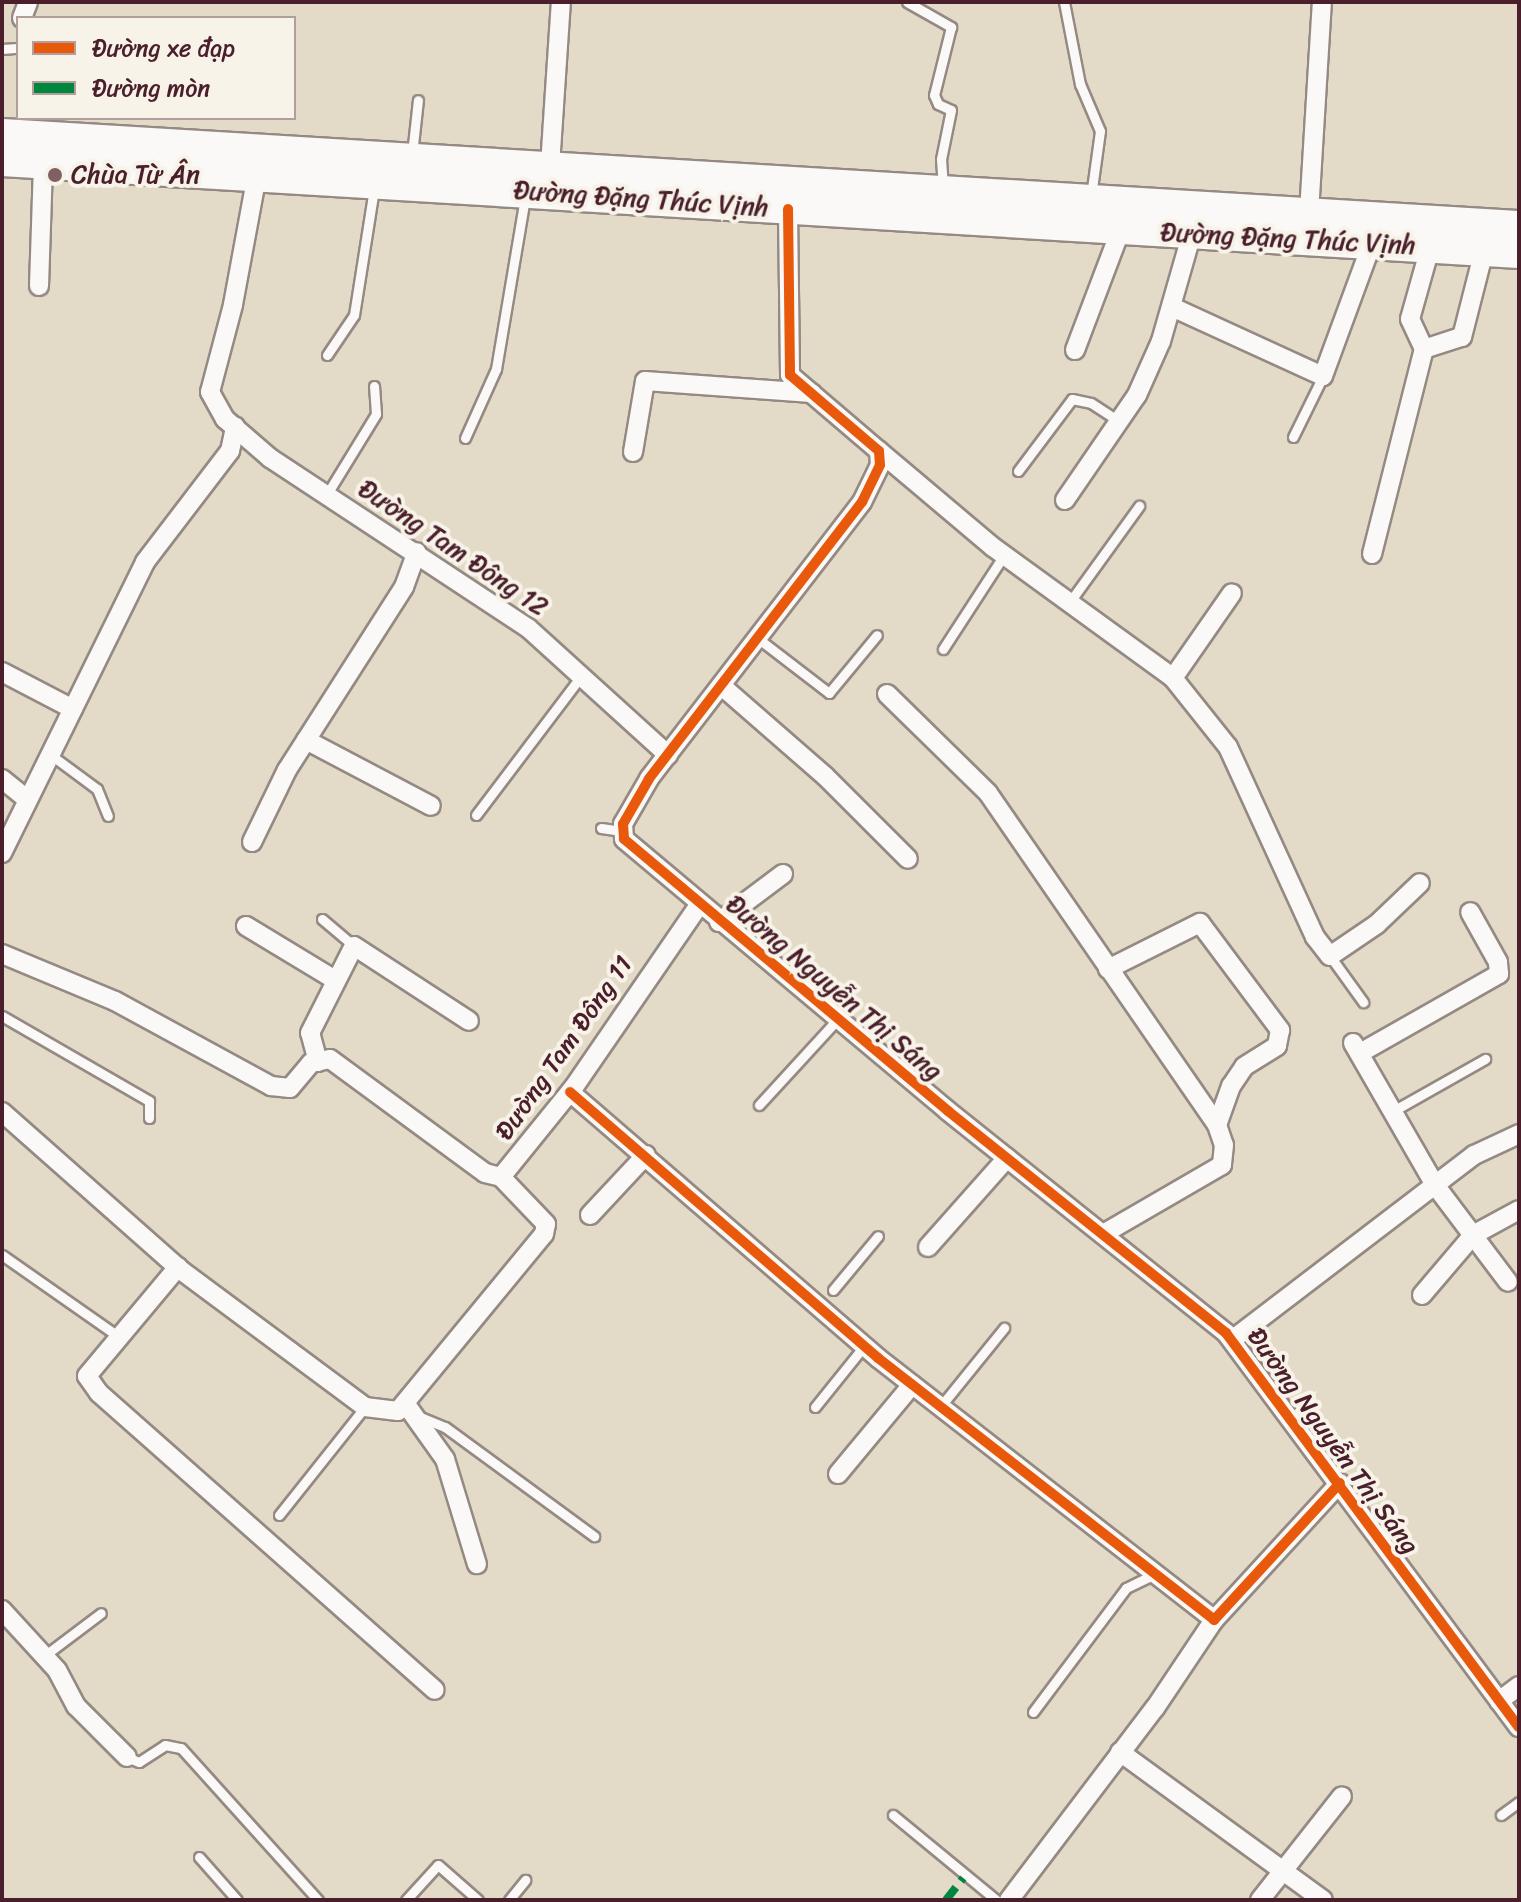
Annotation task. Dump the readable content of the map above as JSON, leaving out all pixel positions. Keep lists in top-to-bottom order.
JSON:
{
  "streets": {
    "main road": ["Đường Đặng Thúc Vịnh"],
    "street": ["Đường Tam Đông 12", "Đường Nguyễn Thị Sáng", "Đường Tam Đông 11"]
  },
  "crossings": [
    ["Đường Đặng Thúc Vịnh", "Đường Tam Đông 12"],
    ["Đường Nguyễn Thị Sáng", "Đường Tam Đông 11"]
  ],
  "places": ["Chùa Từ Ân"],
  "legend": ["Đường xe đạp", "Đường mòn"]
}
